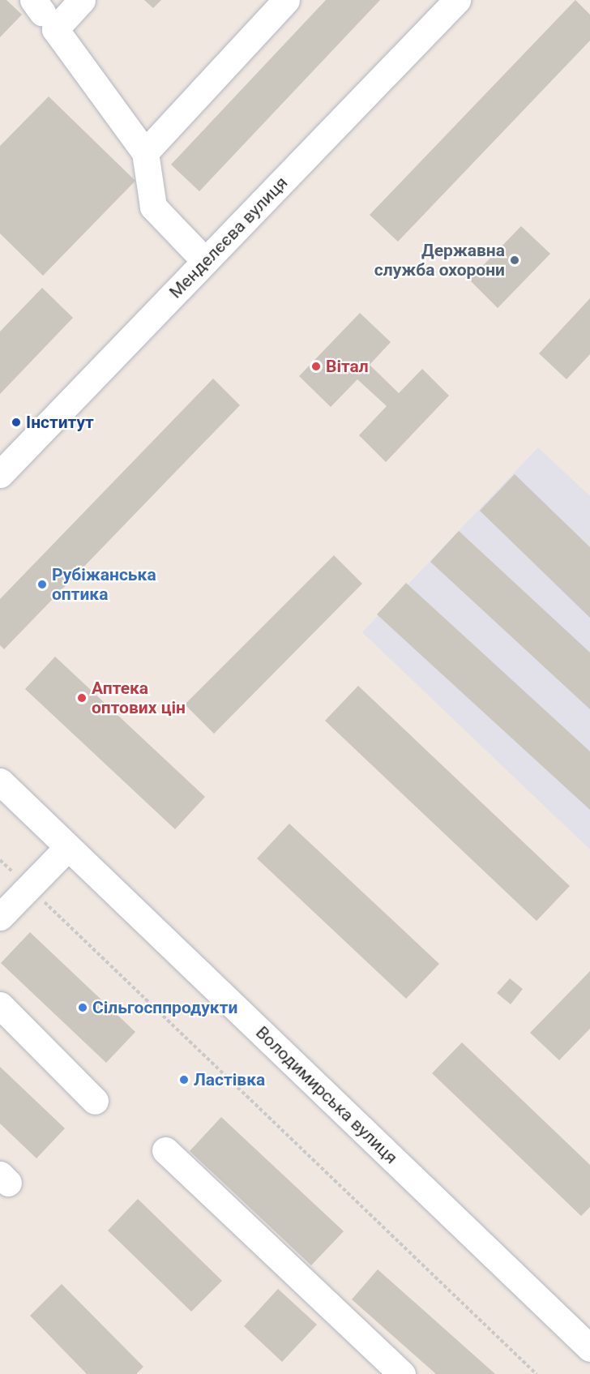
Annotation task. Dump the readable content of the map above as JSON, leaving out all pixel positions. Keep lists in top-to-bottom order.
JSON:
{
  "streets": {
    "street": ["Менделєєва вулиця", "Володимирська вулиця"]
  },
  "places": [
    "Державна служба охорони",
    "Вітал",
    "Інститут",
    "Рубіжанська оптика",
    "Аптека оптових цін",
    "Сільгосппродукти",
    "Ластівка"
  ]
}
